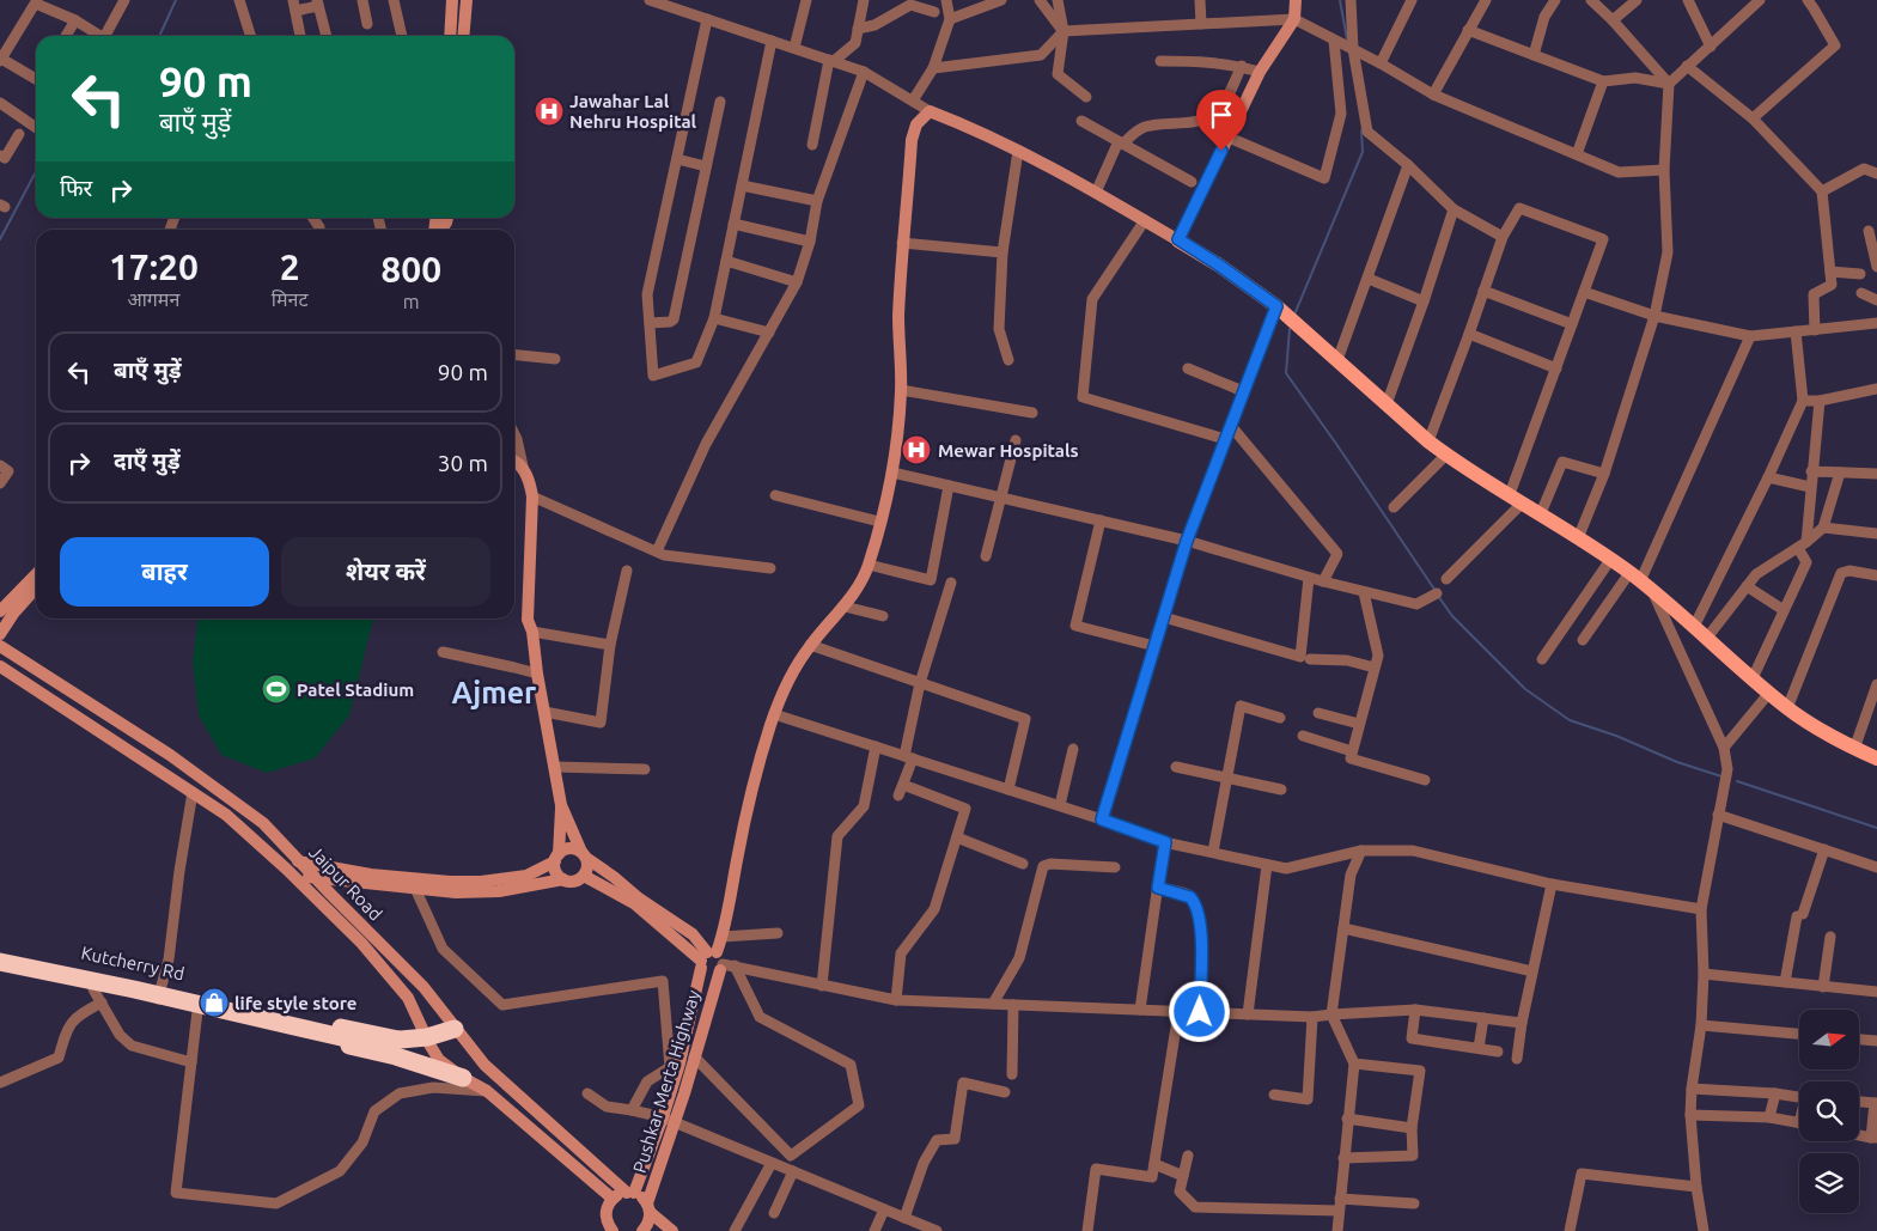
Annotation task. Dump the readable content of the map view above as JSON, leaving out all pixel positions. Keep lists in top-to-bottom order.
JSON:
{
  "streets": {
    "highway": ["Kutcherry Rd"],
    "street": ["Jaipur Road", "Pushkar Merta Highway"]
  },
  "crossings": [
    ["Jaipur Road", "Kutcherry Rd"],
    ["Jaipur Road", "Pushkar Merta Highway"]
  ],
  "districts": ["Ajmer"],
  "places": {
    "hospital": ["Jawahar Lal Nehru Hospital", "Mewar Hospitals"],
    "sports": ["Patel Stadium"],
    "shop": ["life style store"]
  },
  "north": "right",
  "page": {
    "turn": ["90 m", "बाएँ मुड़ें"],
    "then": "फिर",
    "eta": [
      "17:20",
      "आगमन",
      "2",
      "मिनट",
      "800",
      "m"
    ],
    "list": [
      {
        "name": "बाएँ मुड़ें",
        "value": "90 m"
      },
      {
        "name": "दाएँ मुड़ें",
        "value": "30 m"
      }
    ],
    "buttons": ["बाहर", "शेयर करें"]
  }
}
